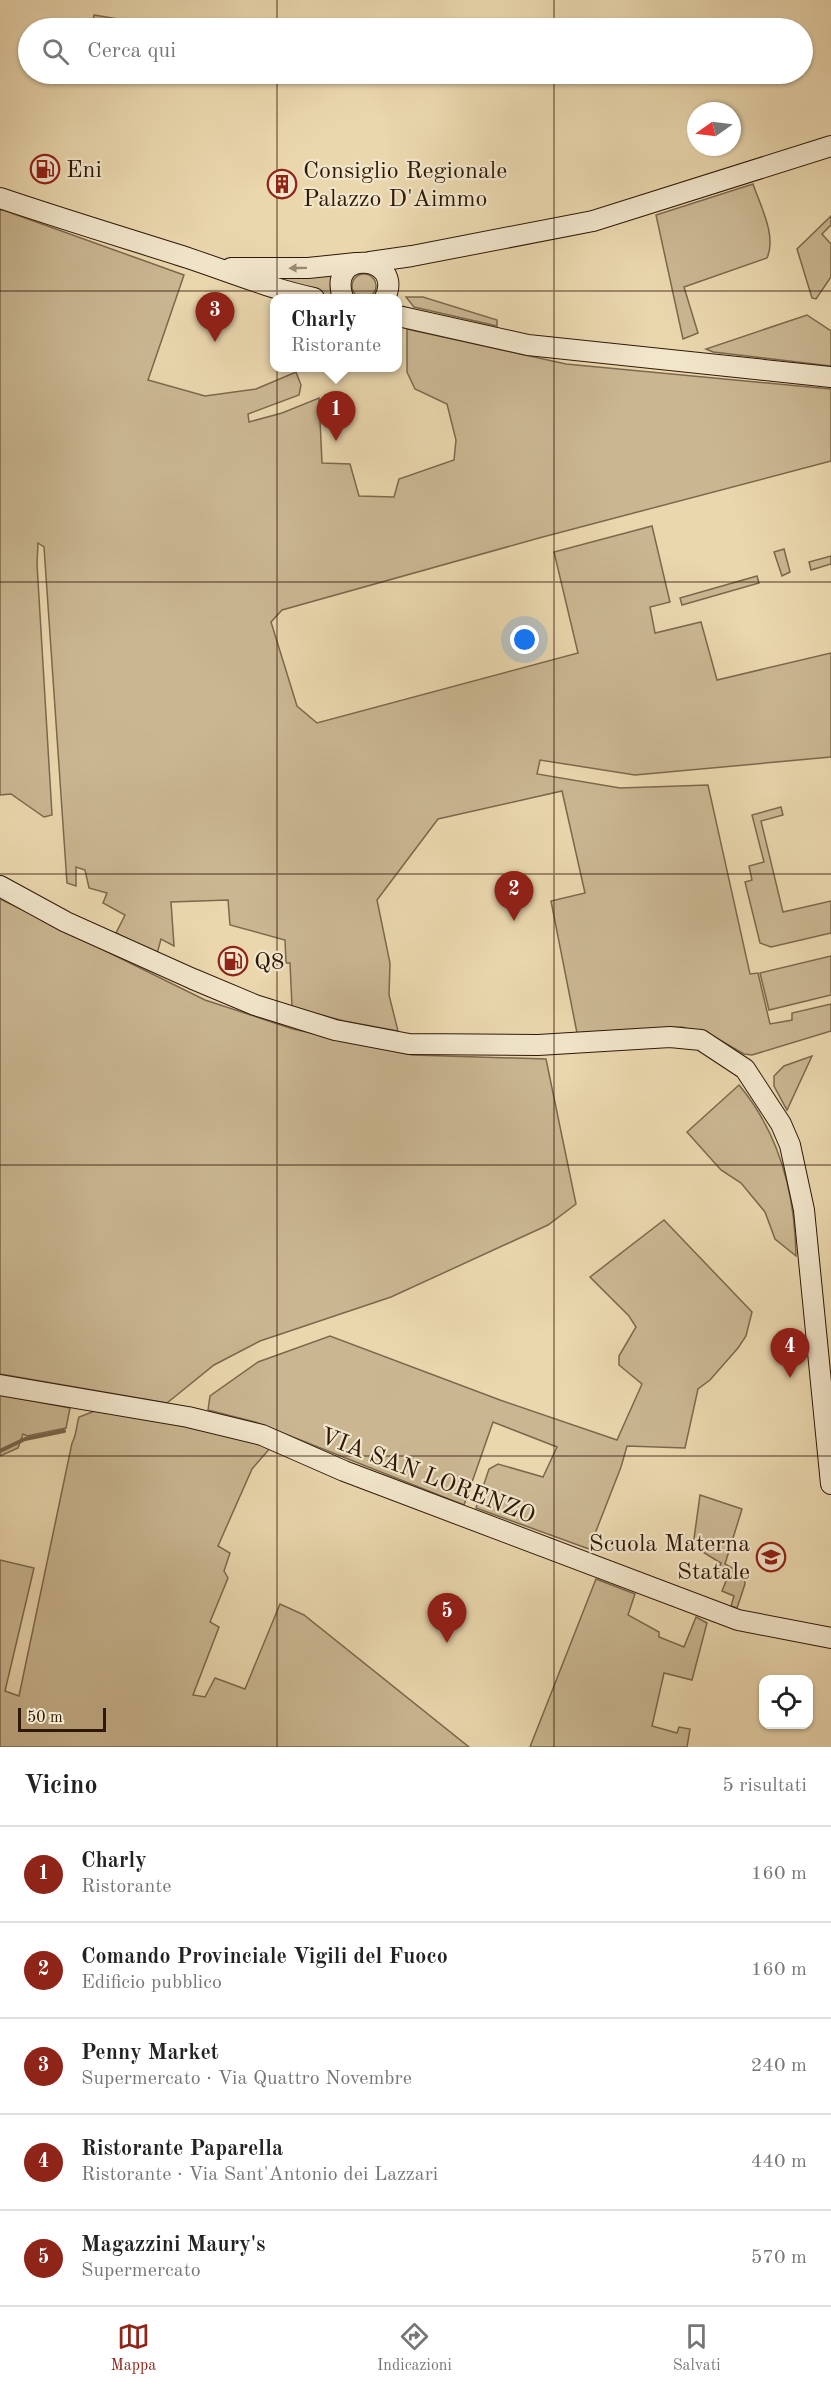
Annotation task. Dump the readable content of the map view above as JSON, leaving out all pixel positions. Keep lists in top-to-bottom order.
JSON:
{
  "streets": {
    "street": ["VIA SAN LORENZO"]
  },
  "places": {
    "fuel station": ["Eni", "Q8"],
    "building": ["Consiglio Regionale Palazzo D'Aimmo"],
    "school or university": ["Scuola Materna Statale"]
  },
  "scale_bar": "50 m",
  "north": "left",
  "page": {
    "search": "Cerca qui",
    "pins": [
      "3",
      "1",
      "2",
      "4",
      "5"
    ],
    "popup": ["Charly", "Ristorante"],
    "scale": "50 m",
    "heading": ["Vicino", "5 risultati"],
    "list": [
      {
        "mark": "1",
        "name": "Charly",
        "note": "Ristorante",
        "value": "160 m"
      },
      {
        "mark": "2",
        "name": "Comando Provinciale Vigili del Fuoco",
        "note": "Edificio pubblico",
        "value": "160 m"
      },
      {
        "mark": "3",
        "name": "Penny Market",
        "note": "Supermercato · Via Quattro Novembre",
        "value": "240 m"
      },
      {
        "mark": "4",
        "name": "Ristorante Paparella",
        "note": "Ristorante · Via Sant'Antonio dei Lazzari",
        "value": "440 m"
      },
      {
        "mark": "5",
        "name": "Magazzini Maury's",
        "note": "Supermercato",
        "value": "570 m"
      }
    ],
    "nav": ["Mappa", "Indicazioni", "Salvati"]
  }
}
